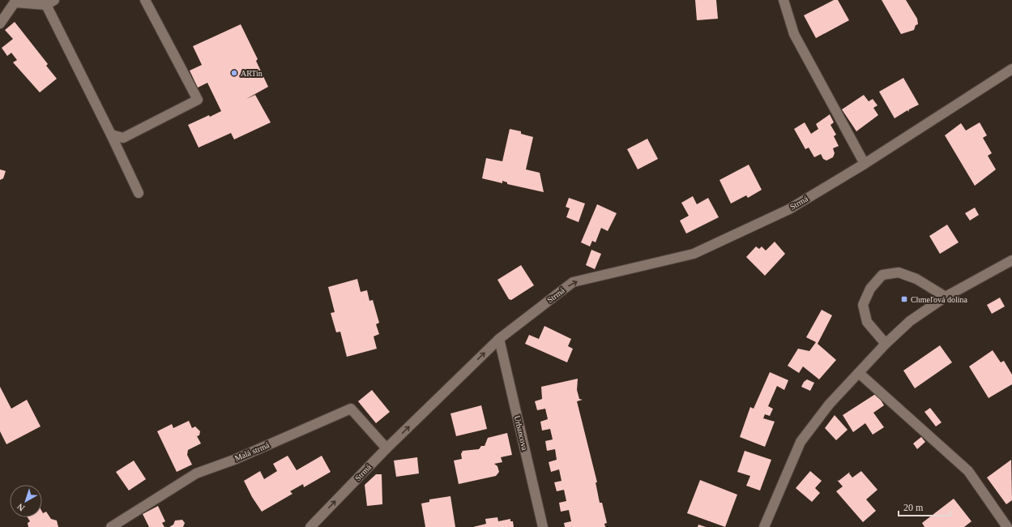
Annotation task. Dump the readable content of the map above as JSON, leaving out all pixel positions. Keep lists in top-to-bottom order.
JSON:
{
  "streets": {
    "street": ["Strmá", "Urbancova", "Malá strmá"]
  },
  "crossings": [
    ["Strmá", "Urbancova"],
    ["Strmá", "Malá strmá"]
  ],
  "one_way": ["Strmá"],
  "places": {
    "other": ["ARTin"],
    "transit": ["Chmeľová dolina"]
  },
  "scale_bar": "20 m",
  "north": "bottom left"
}
